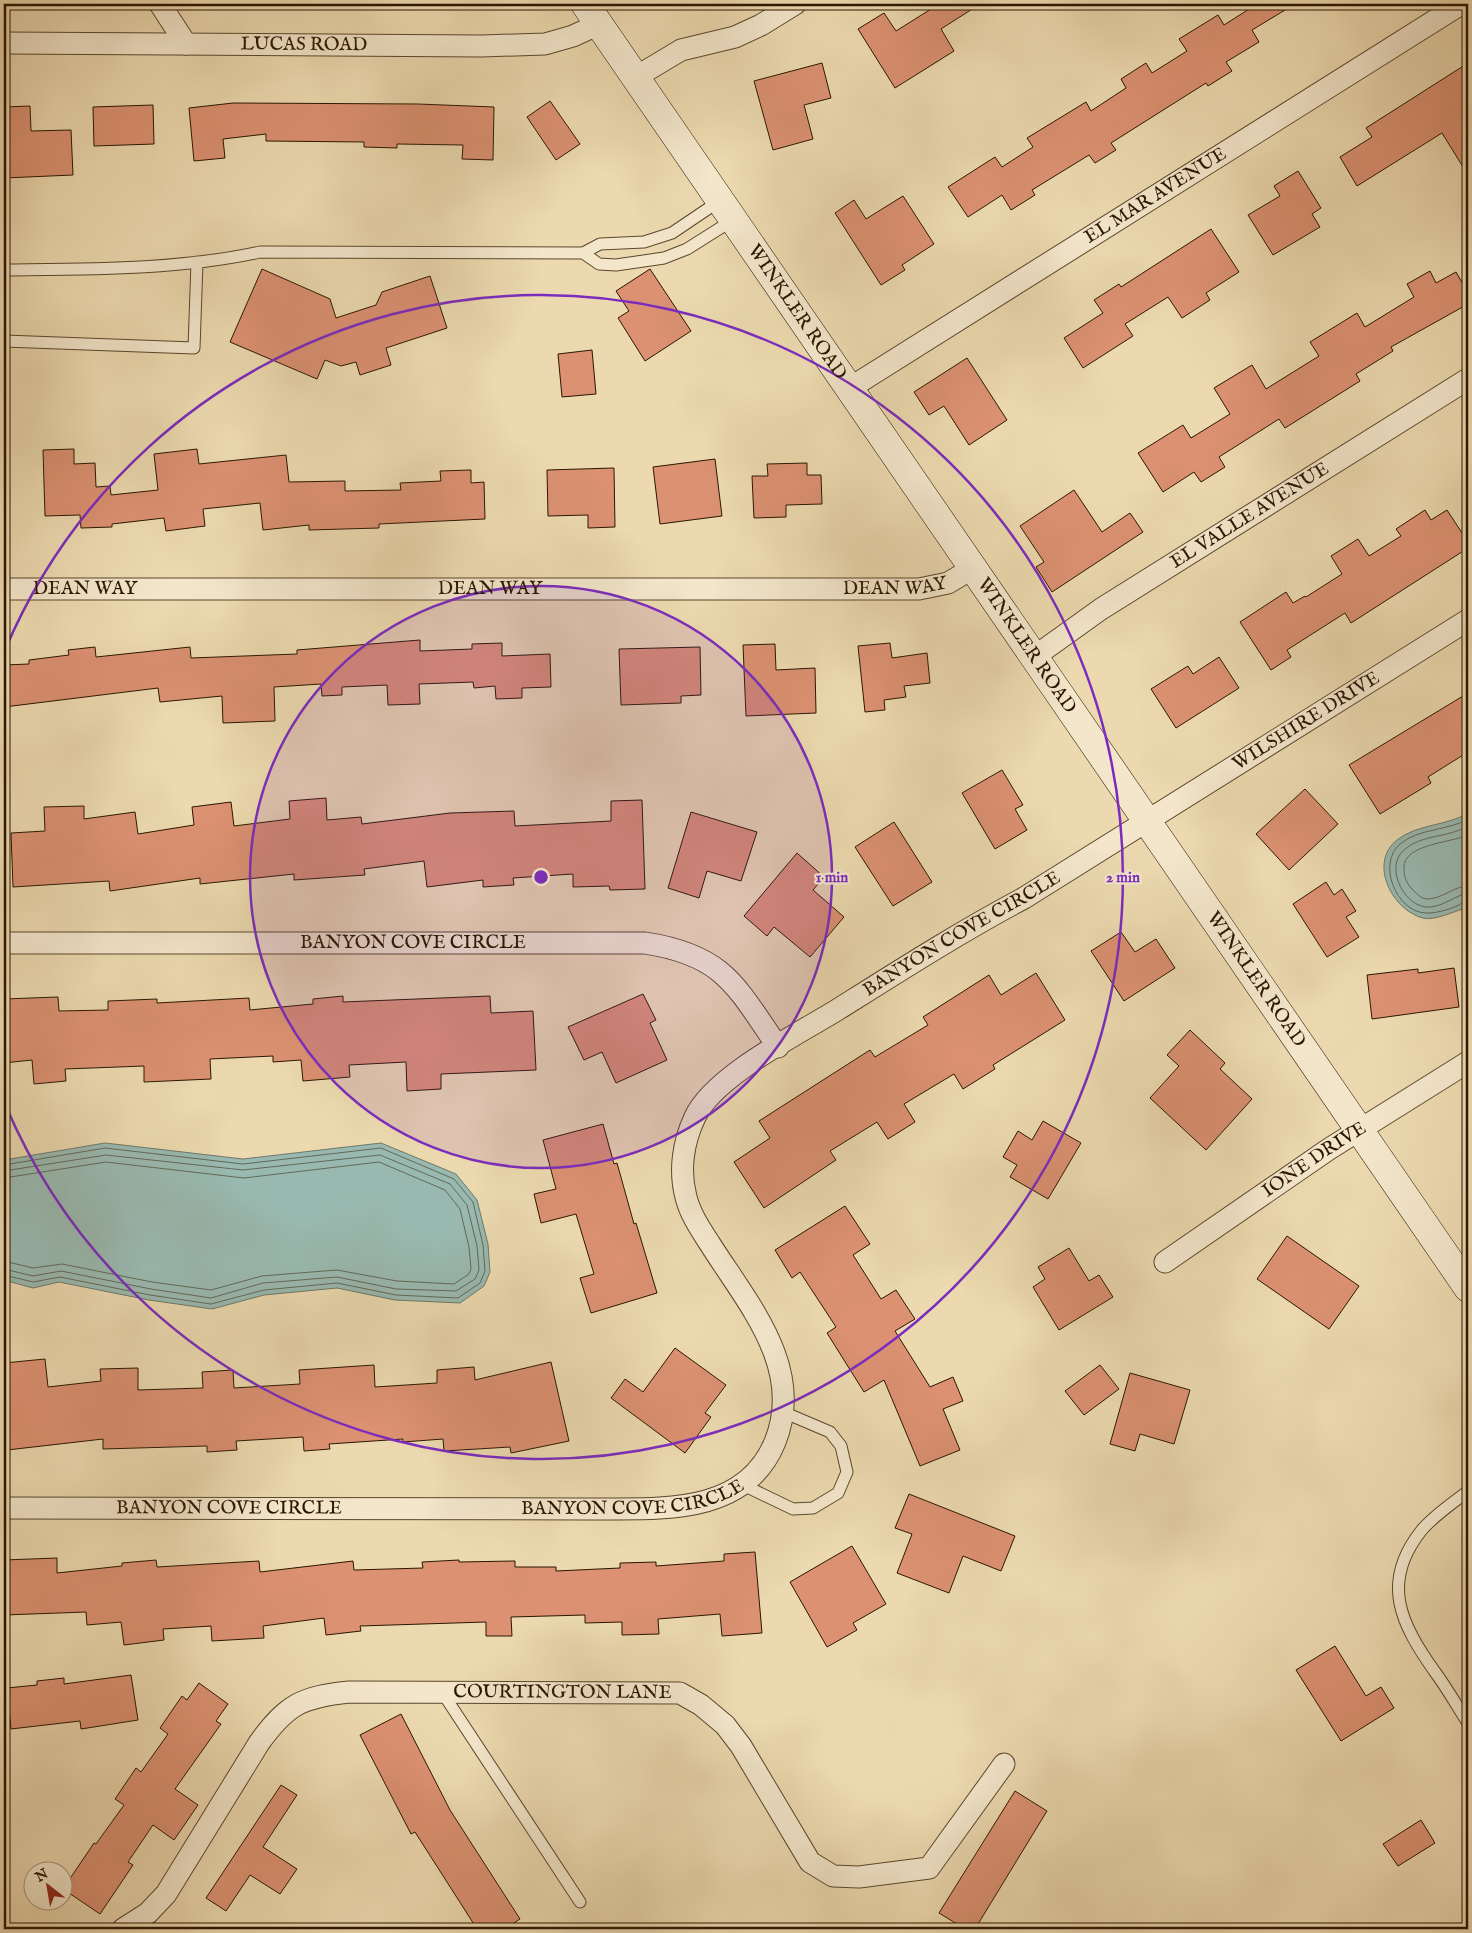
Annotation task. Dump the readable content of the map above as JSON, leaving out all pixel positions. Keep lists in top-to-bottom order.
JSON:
{
  "streets": {
    "street": [
      "LUCAS ROAD",
      "EL MAR AVENUE",
      "WINKLER ROAD",
      "EL VALLE AVENUE",
      "DEAN WAY",
      "WILSHIRE DRIVE",
      "BANYON COVE CIRCLE",
      "IONE DRIVE",
      "COURTINGTON LANE"
    ]
  },
  "crossings": [
    ["LUCAS ROAD", "WINKLER ROAD"],
    ["EL MAR AVENUE", "WINKLER ROAD"],
    ["WINKLER ROAD", "EL VALLE AVENUE"],
    ["WINKLER ROAD", "DEAN WAY"],
    ["WINKLER ROAD", "WILSHIRE DRIVE"],
    ["WINKLER ROAD", "BANYON COVE CIRCLE"],
    ["WINKLER ROAD", "IONE DRIVE"],
    ["WILSHIRE DRIVE", "BANYON COVE CIRCLE"]
  ],
  "north": "top left",
  "rings": ["1 min", "2 min"]
}
